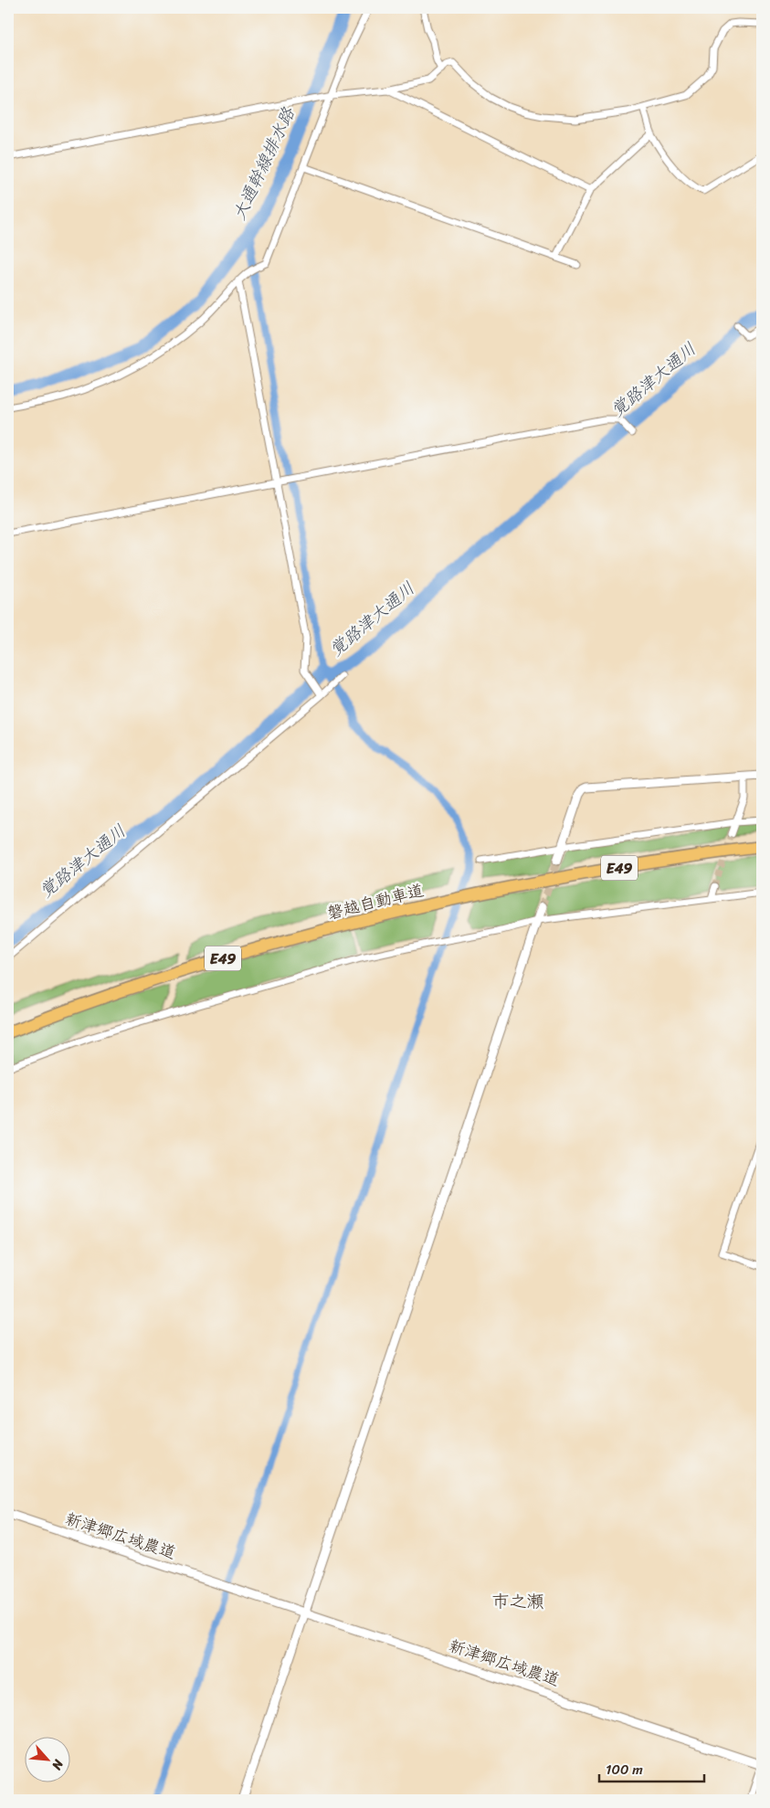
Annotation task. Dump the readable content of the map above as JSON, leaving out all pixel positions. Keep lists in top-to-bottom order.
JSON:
{
  "streets": {
    "highway": ["E49", "磐越自動車道"],
    "street": ["新津郷広域農道"]
  },
  "districts": ["市之瀬"],
  "water": ["大通幹線排水路", "覚路津大通川"],
  "scale_bar": "100 m",
  "north": "bottom right"
}
